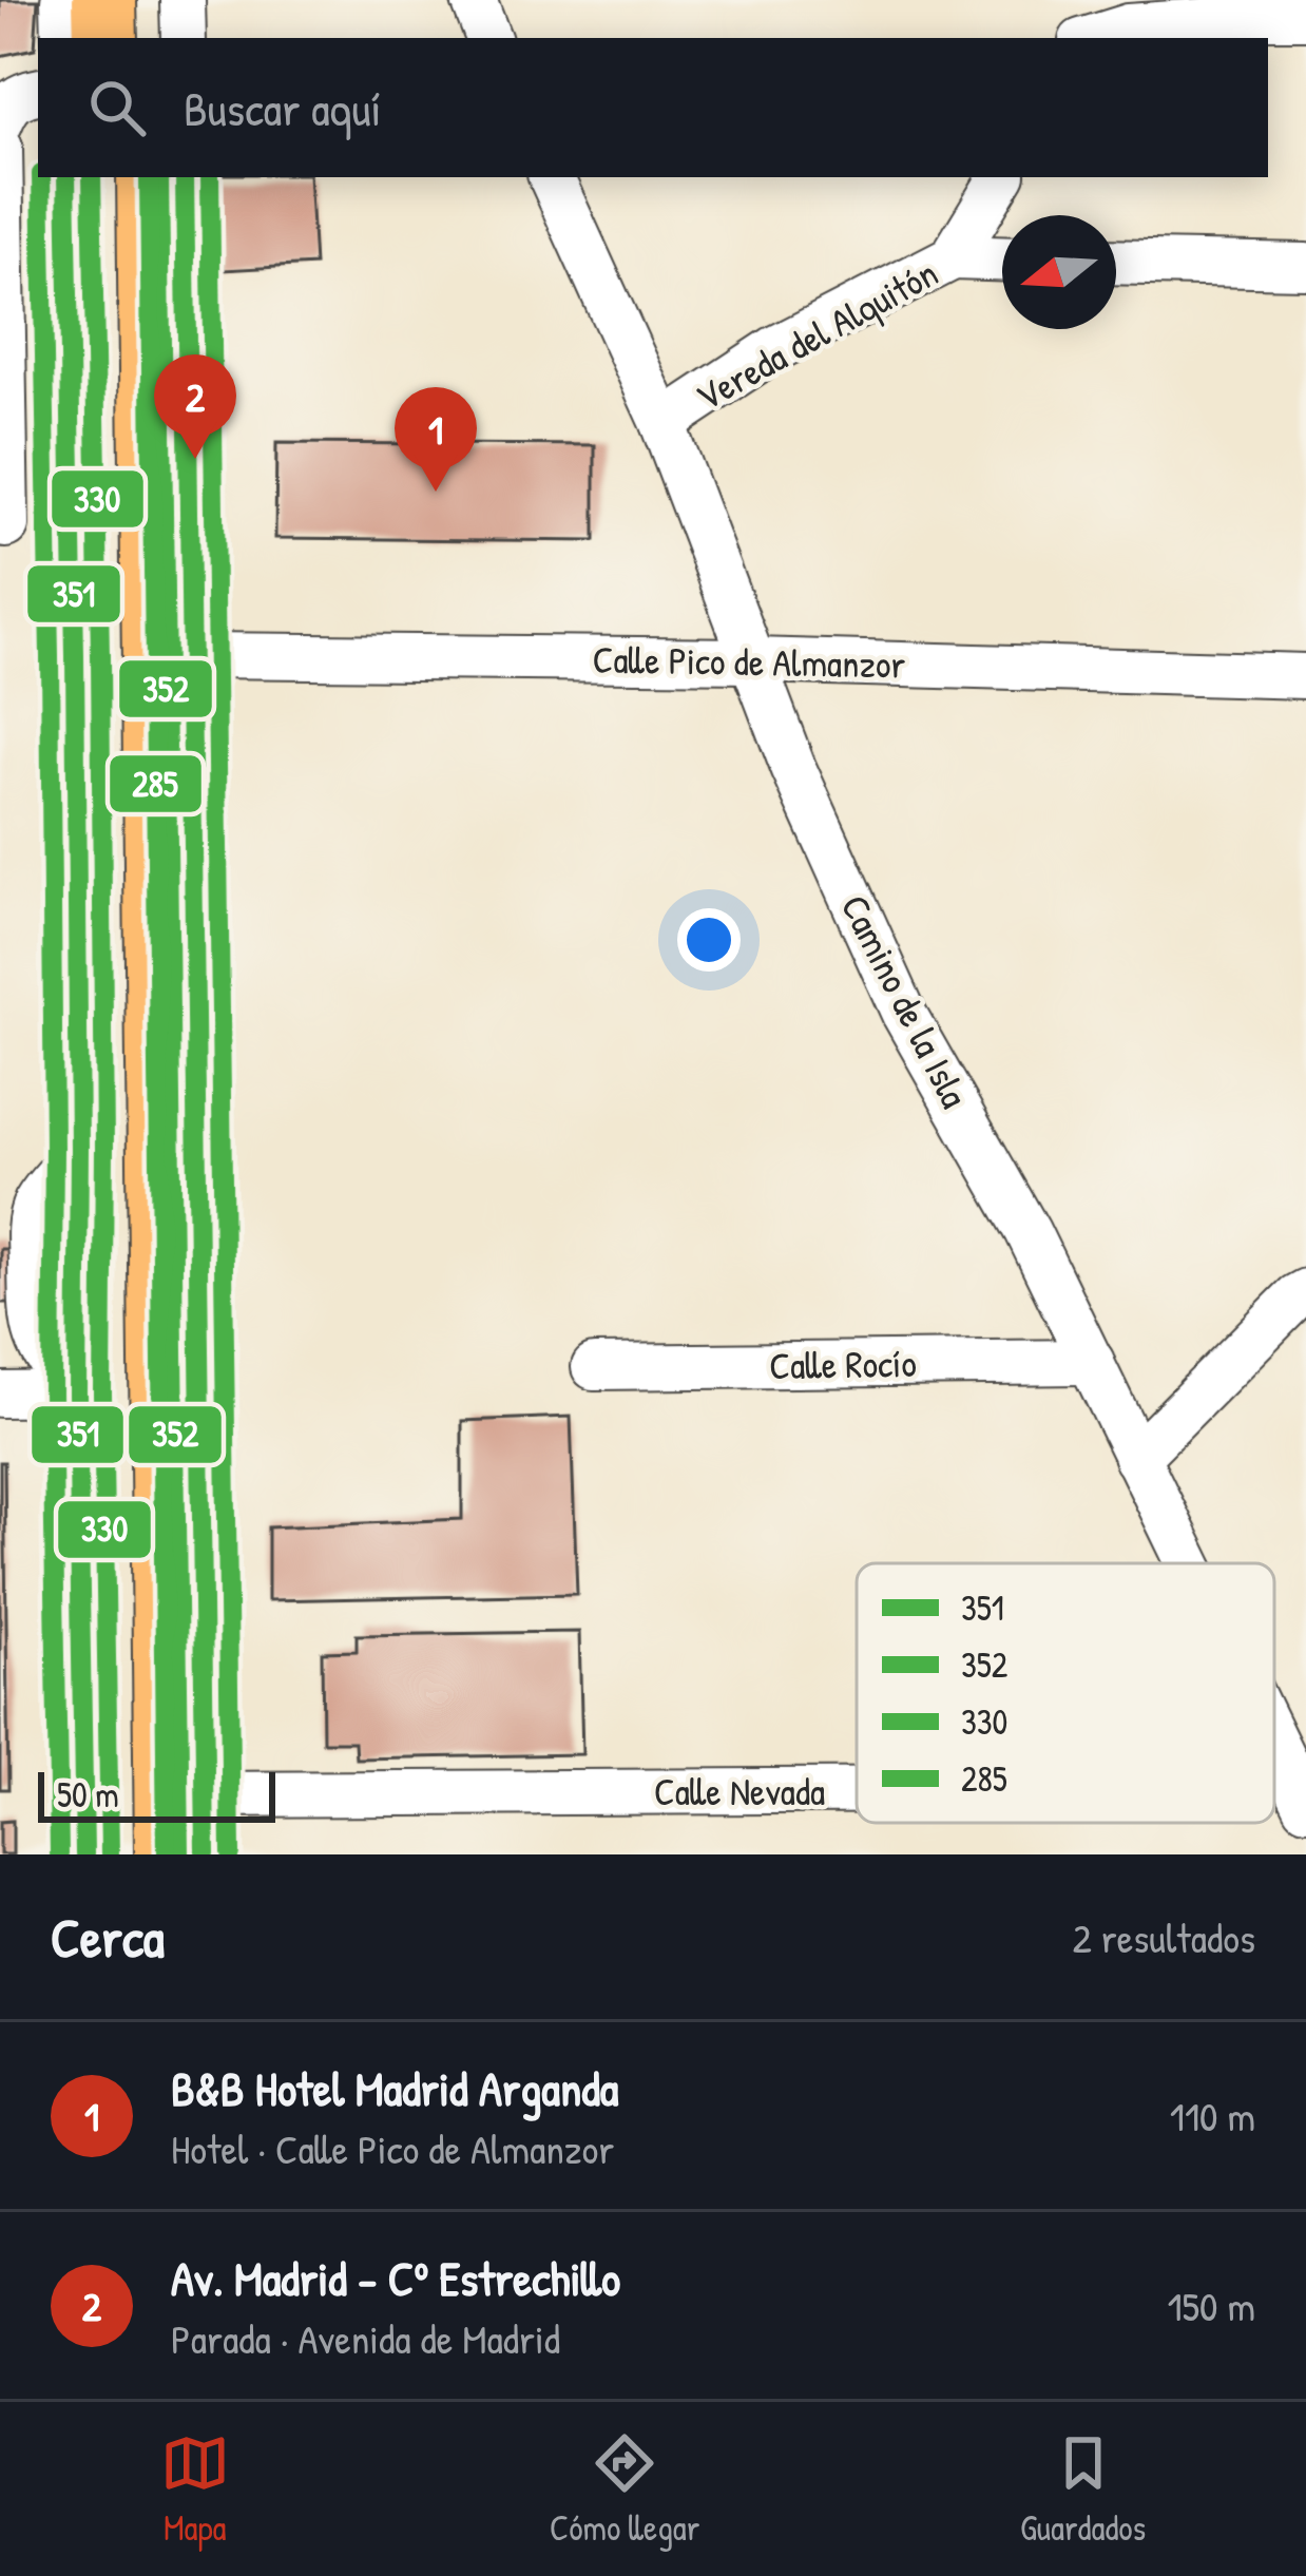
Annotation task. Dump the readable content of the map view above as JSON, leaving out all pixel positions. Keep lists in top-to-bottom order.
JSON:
{
  "streets": {
    "street": [
      "Vereda del Alquitón",
      "Calle Pico de Almanzor",
      "Camino de la Isla",
      "Calle Rocío",
      "Calle Nevada"
    ]
  },
  "crossings": [
    ["Vereda del Alquitón", "Camino de la Isla"],
    ["Calle Pico de Almanzor", "Camino de la Isla"],
    ["Camino de la Isla", "Calle Rocío"]
  ],
  "lines": [
    "transit line 351",
    "transit line 352",
    "transit line 330",
    "transit line 285"
  ],
  "legend": [
    "351",
    "352",
    "330",
    "285"
  ],
  "scale_bar": "50 m",
  "north": "left",
  "page": {
    "search": "Buscar aquí",
    "pins": ["2", "1"],
    "scale": "50 m",
    "heading": ["Cerca", "2 resultados"],
    "list": [
      {
        "mark": "1",
        "name": "B&B Hotel Madrid Arganda",
        "note": "Hotel · Calle Pico de Almanzor",
        "value": "110 m"
      },
      {
        "mark": "2",
        "name": "Av. Madrid - Cº Estrechillo",
        "note": "Parada · Avenida de Madrid",
        "value": "150 m"
      }
    ],
    "nav": ["Mapa", "Cómo llegar", "Guardados"]
  }
}
